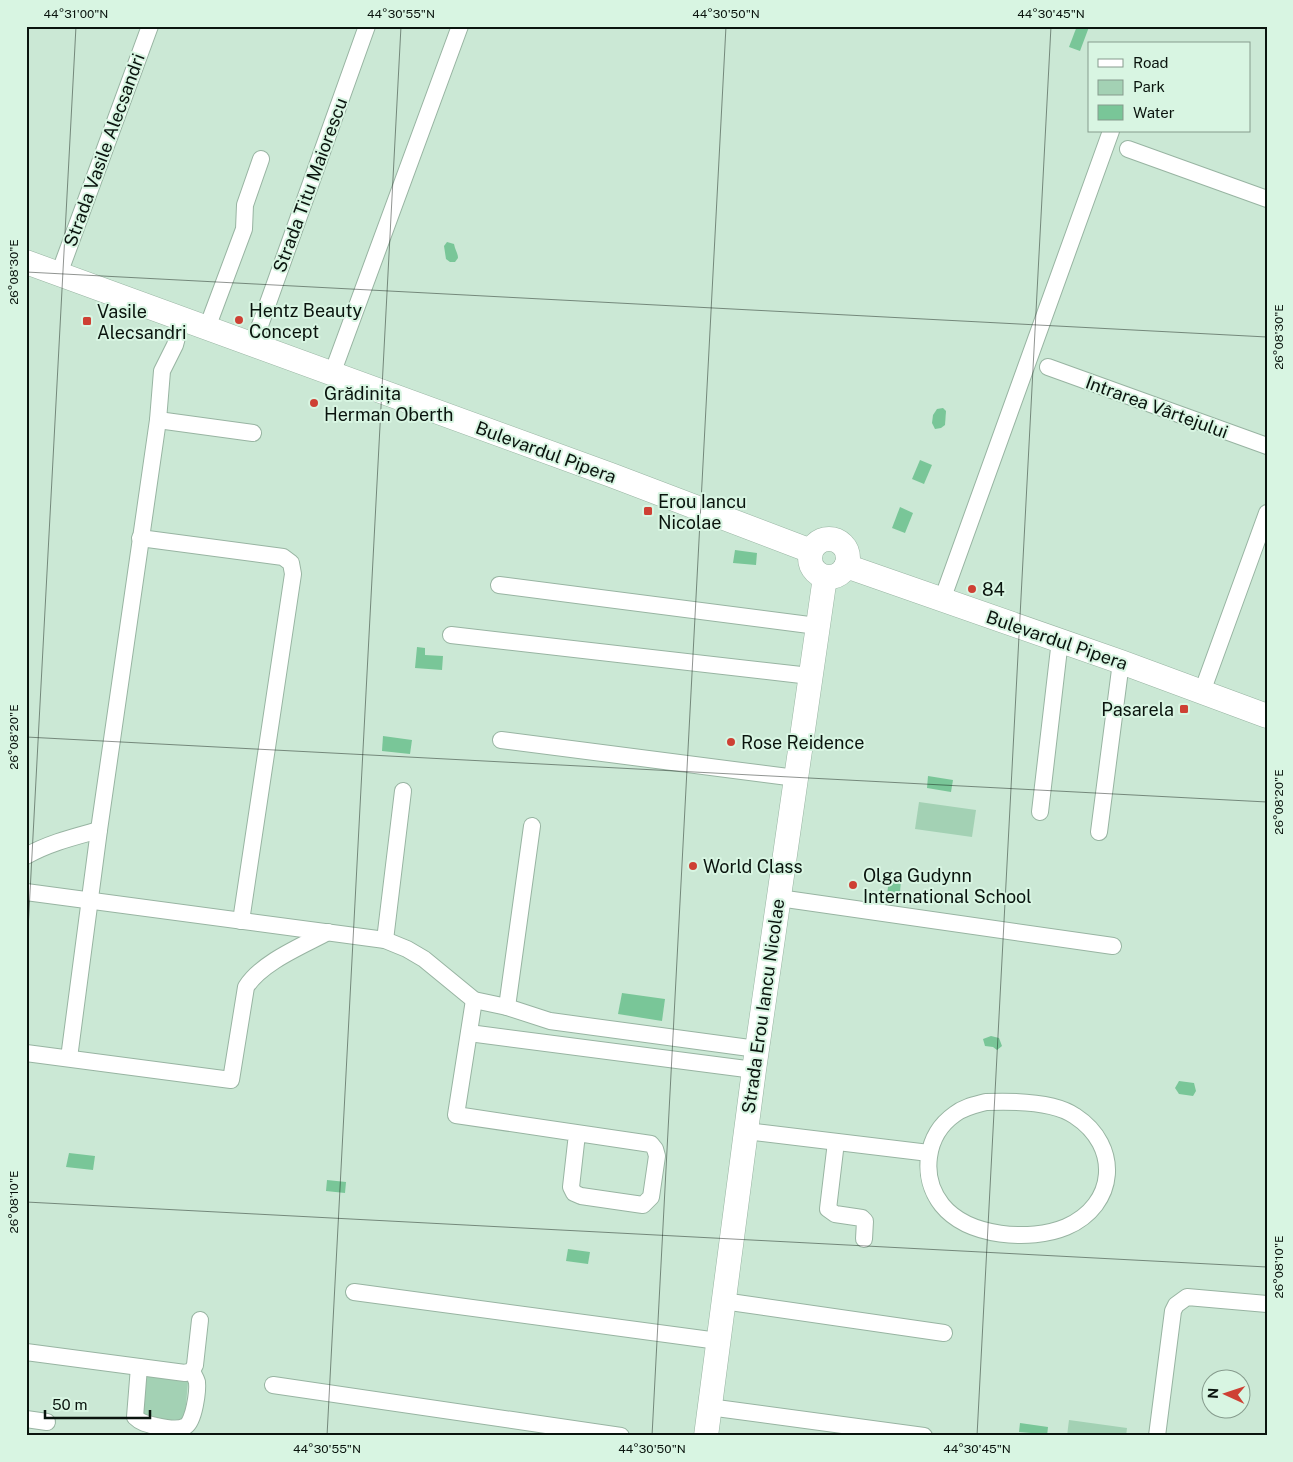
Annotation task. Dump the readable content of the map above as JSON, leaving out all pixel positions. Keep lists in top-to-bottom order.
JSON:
{
  "streets": {
    "main road": ["Bulevardul Pipera", "Strada Erou Iancu Nicolae"],
    "street": ["Strada Vasile Alecsandri", "Strada Titu Maiorescu", "Intrarea Vârtejului"]
  },
  "crossings": [
    ["Strada Vasile Alecsandri", "Bulevardul Pipera"],
    ["Strada Titu Maiorescu", "Bulevardul Pipera"],
    ["Bulevardul Pipera", "Strada Erou Iancu Nicolae"]
  ],
  "places": {
    "other": [
      "Hentz Beauty Concept",
      "Grădinița Herman Oberth",
      "84",
      "Rose Reidence",
      "World Class",
      "Olga Gudynn International School"
    ],
    "transit": ["Vasile Alecsandri", "Erou Iancu Nicolae", "Pasarela"]
  },
  "legend": ["Road", "Park", "Water"],
  "scale_bar": "50 m",
  "north": "left",
  "coordinates": [
    "44°31'00\"N",
    "44°30'55\"N",
    "44°30'50\"N",
    "44°30'45\"N",
    "26°08'30\"E",
    "26°08'20\"E",
    "26°08'10\"E"
  ]
}
